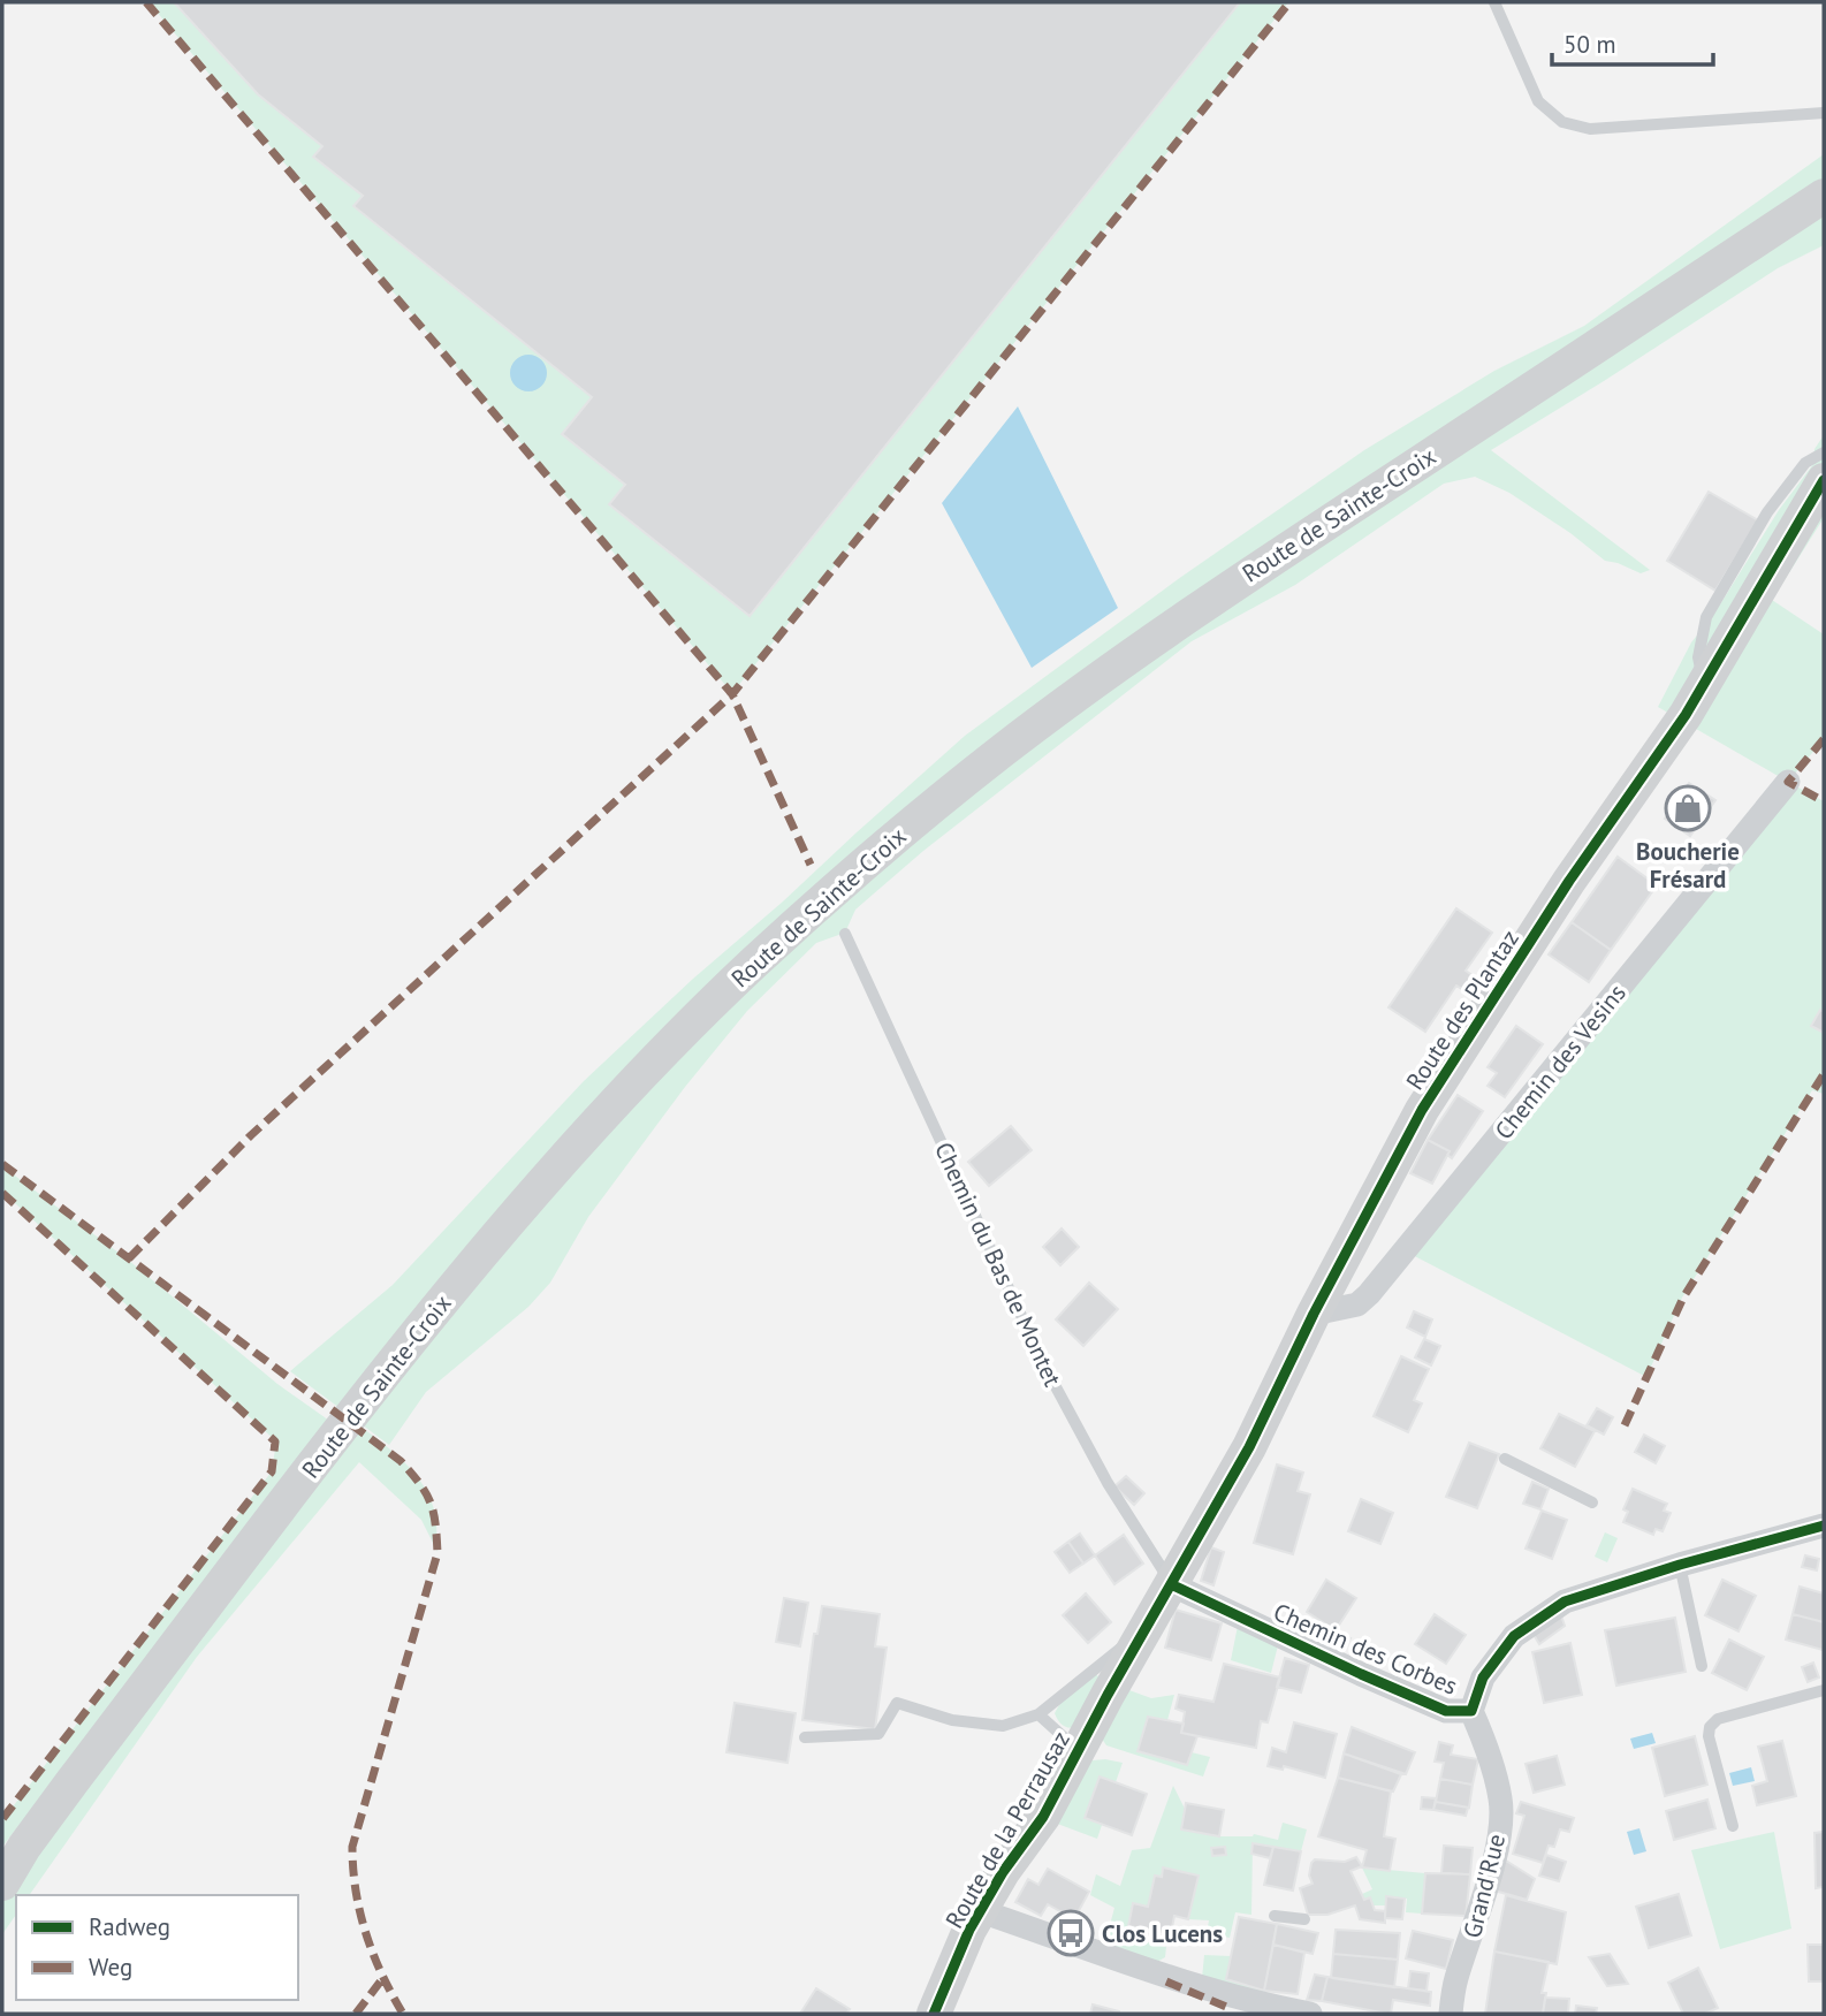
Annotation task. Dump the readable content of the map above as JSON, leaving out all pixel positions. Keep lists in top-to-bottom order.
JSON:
{
  "streets": {
    "main road": ["Route de Sainte-Croix", "Route des Plantaz", "Route de la Perrausaz"],
    "street": ["Chemin des Vesins", "Chemin des Corbes", "Grand'Rue"],
    "lane": ["Chemin du Bas de Montet"]
  },
  "crossings": [
    ["Route des Plantaz", "Chemin des Vesins"],
    ["Route des Plantaz", "Chemin du Bas de Montet"],
    ["Route des Plantaz", "Chemin des Corbes"],
    ["Route des Plantaz", "Route de la Perrausaz"],
    ["Chemin du Bas de Montet", "Chemin des Corbes"],
    ["Chemin du Bas de Montet", "Route de la Perrausaz"],
    ["Chemin des Corbes", "Route de la Perrausaz"],
    ["Chemin des Corbes", "Grand'Rue"]
  ],
  "places": {
    "shop": ["Boucherie Frésard"],
    "bus stop": ["Clos Lucens"]
  },
  "legend": ["Radweg", "Weg"],
  "scale_bar": "50 m"
}
